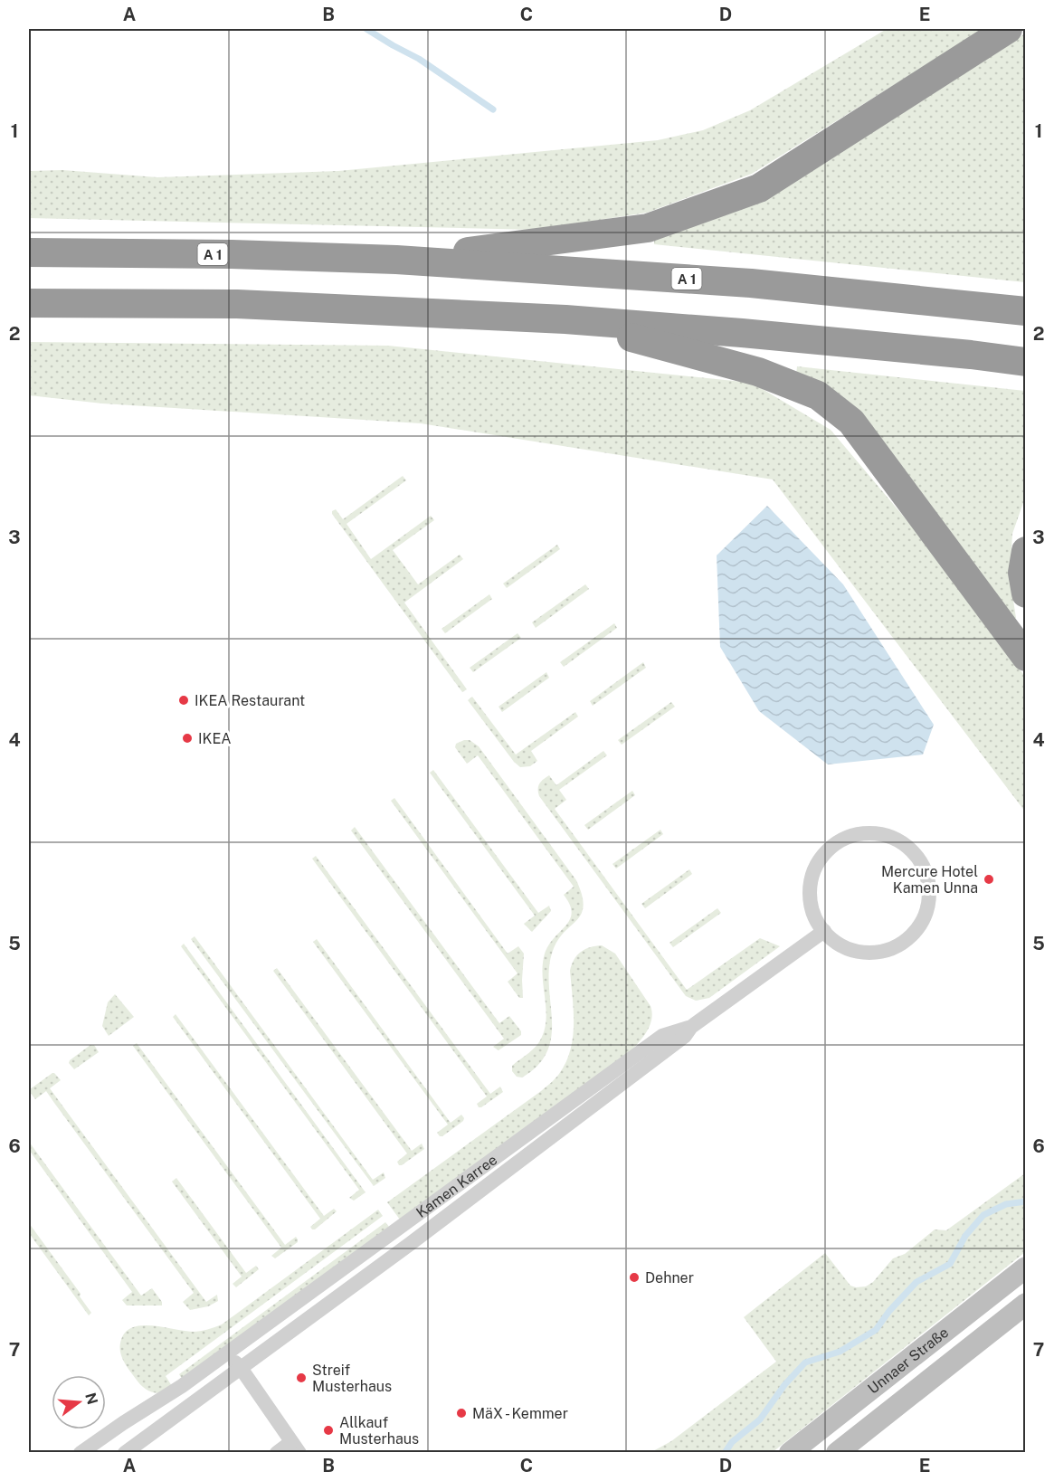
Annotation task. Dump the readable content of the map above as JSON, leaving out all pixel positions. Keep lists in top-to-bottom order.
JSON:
{
  "streets": {
    "highway": ["A 1"],
    "main road": ["Unnaer Straße"],
    "street": ["Kamen Karree"]
  },
  "places": [
    "IKEA Restaurant",
    "IKEA",
    "Mercure Hotel Kamen Unna",
    "Dehner",
    "Streif Musterhaus",
    "MäX - Kemmer",
    "Allkauf Musterhaus"
  ],
  "north": "right",
  "grid": {
    "columns": [
      "A",
      "B",
      "C",
      "D",
      "E"
    ],
    "rows": [
      "1",
      "2",
      "3",
      "4",
      "5",
      "6",
      "7"
    ]
  }
}
